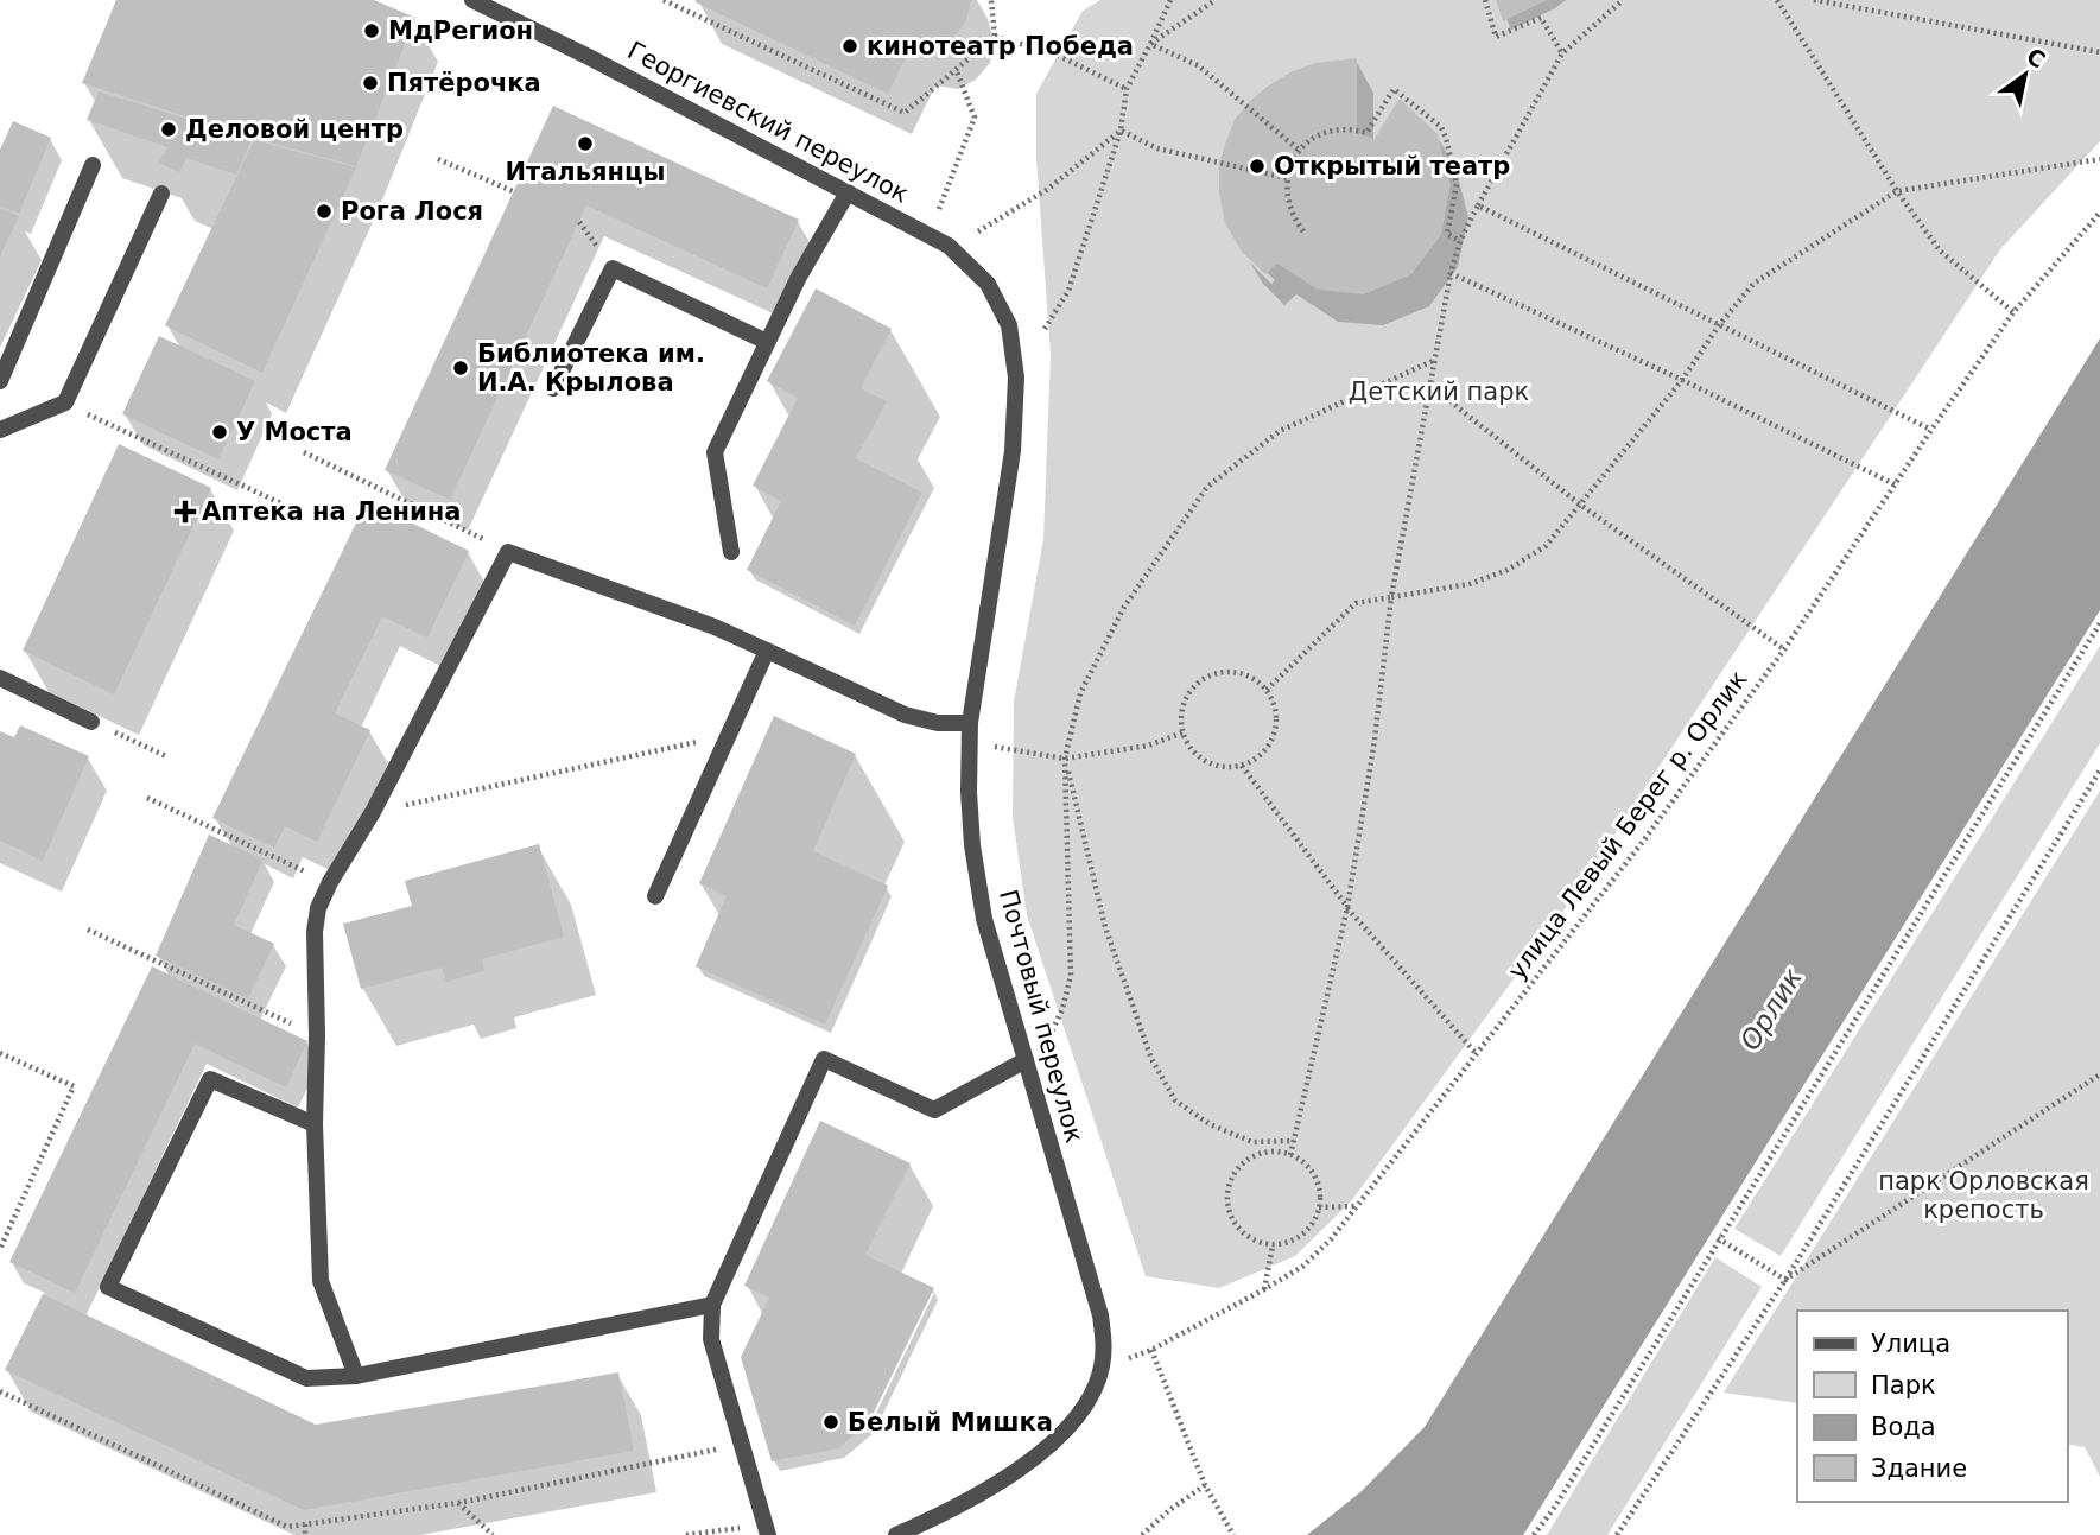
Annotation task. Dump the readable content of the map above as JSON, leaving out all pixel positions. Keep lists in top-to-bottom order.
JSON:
{
  "streets": {
    "street": ["Георгиевский переулок", "Почтовый переулок"],
    "path": ["улица Левый Берег р. Орлик"]
  },
  "crossings": [
    ["Георгиевский переулок", "Почтовый переулок"],
    ["улица Левый Берег р. Орлик", "Почтовый переулок"]
  ],
  "water": ["Орлик"],
  "parks": ["Детский парк", "парк Орловская крепость"],
  "places": {
    "other": [
      "МдРегион",
      "кинотеатр Победа",
      "Пятёрочка",
      "Деловой центр",
      "Итальянцы",
      "Открытый театр",
      "Рога Лося",
      "Библиотека им. И.А. Крылова",
      "У Моста",
      "Белый Мишка"
    ],
    "health": ["Аптека на Ленина"]
  },
  "legend": [
    "Улица",
    "Парк",
    "Вода",
    "Здание"
  ],
  "north": "top right"
}
